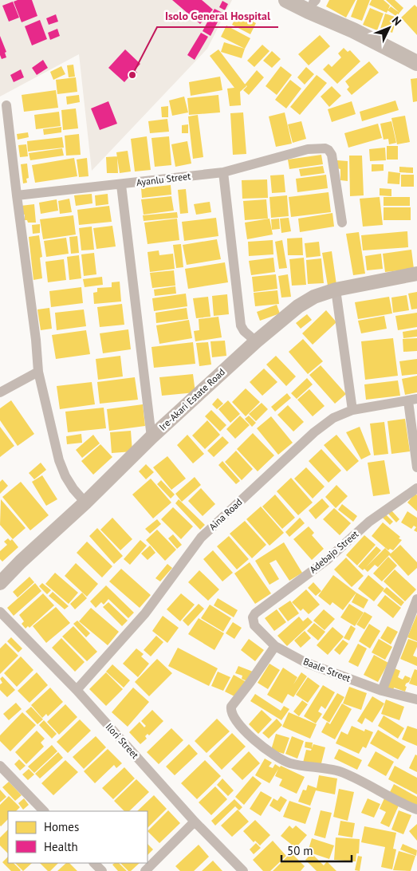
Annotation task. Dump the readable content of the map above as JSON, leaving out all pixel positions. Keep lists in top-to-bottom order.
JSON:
{
  "streets": {
    "street": [
      "Ayanlu Street",
      "Ire-Akari Estate Road",
      "Aina Road",
      "Adebajo Street",
      "Baale Street",
      "Ilori Street"
    ]
  },
  "crossings": [
    ["Aina Road", "Ilori Street"],
    ["Adebajo Street", "Baale Street"]
  ],
  "places": ["Isolo General Hospital"],
  "legend": ["Homes", "Health"],
  "scale_bar": "50 m",
  "north": "top right"
}
